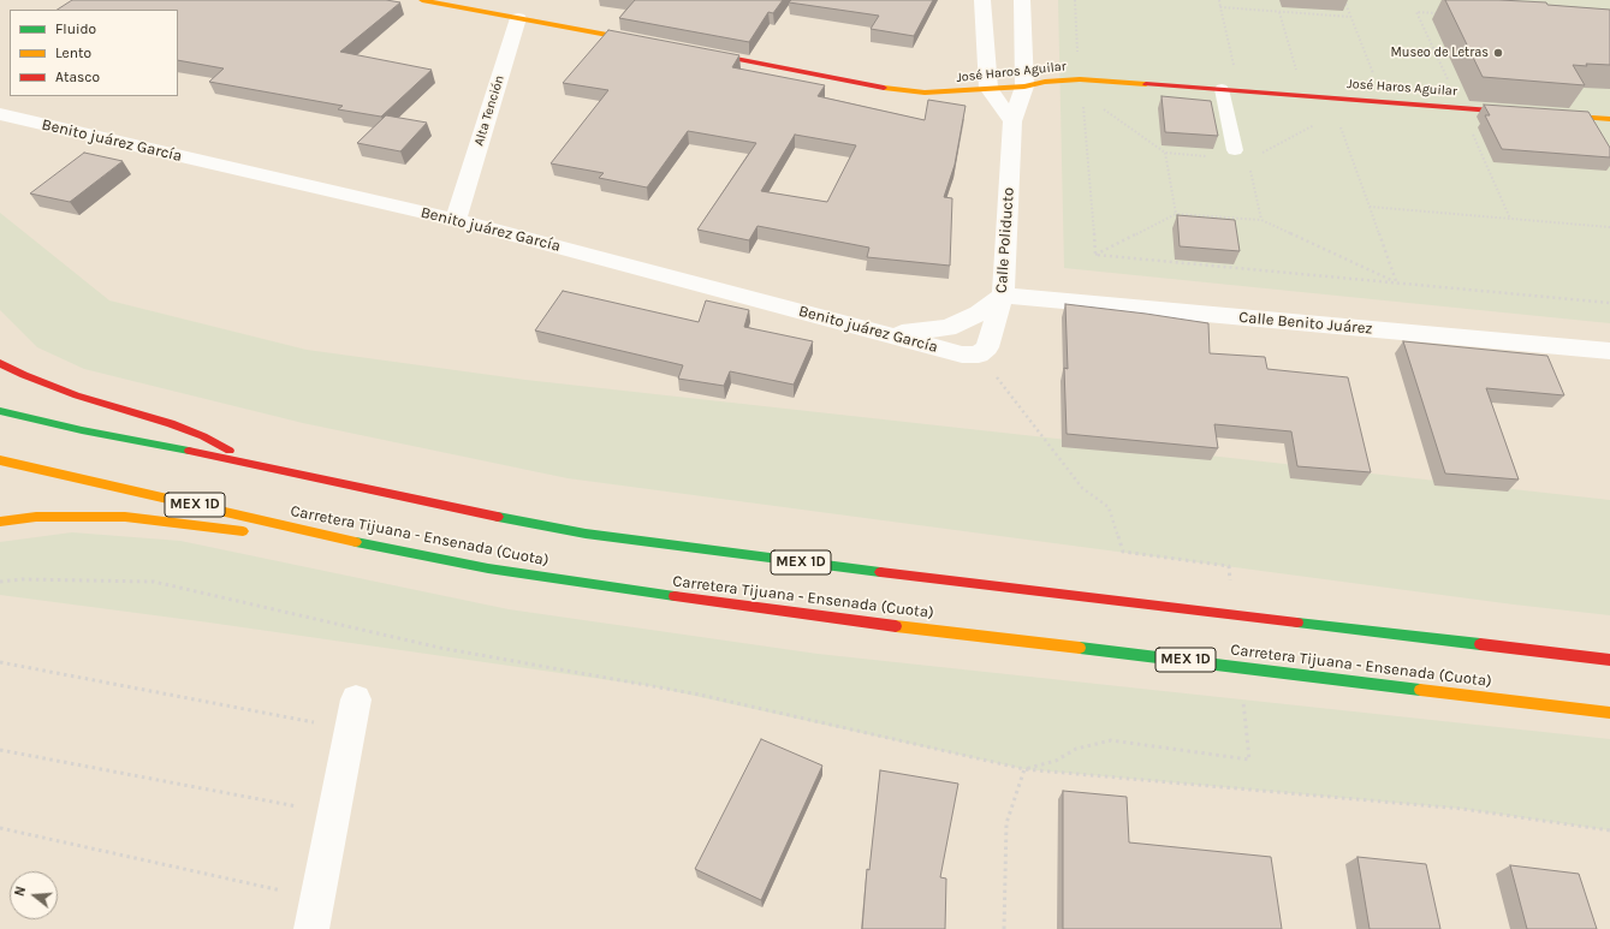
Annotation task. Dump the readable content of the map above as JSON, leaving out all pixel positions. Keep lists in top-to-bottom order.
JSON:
{
  "streets": {
    "main road": ["José Haros Aguilar", "MEX 1D", "Carretera Tijuana - Ensenada (Cuota)"],
    "street": [
      "Alta Tención",
      "Benito juárez García",
      "Calle Poliducto",
      "Calle Benito Juárez"
    ]
  },
  "crossings": [
    ["José Haros Aguilar", "Calle Poliducto"],
    ["Alta Tención", "Benito juárez García"],
    ["Benito juárez García", "Calle Poliducto"],
    ["Calle Poliducto", "Calle Benito Juárez"]
  ],
  "places": ["Museo de Letras"],
  "legend": ["Fluido", "Lento", "Atasco"],
  "north": "left"
}
